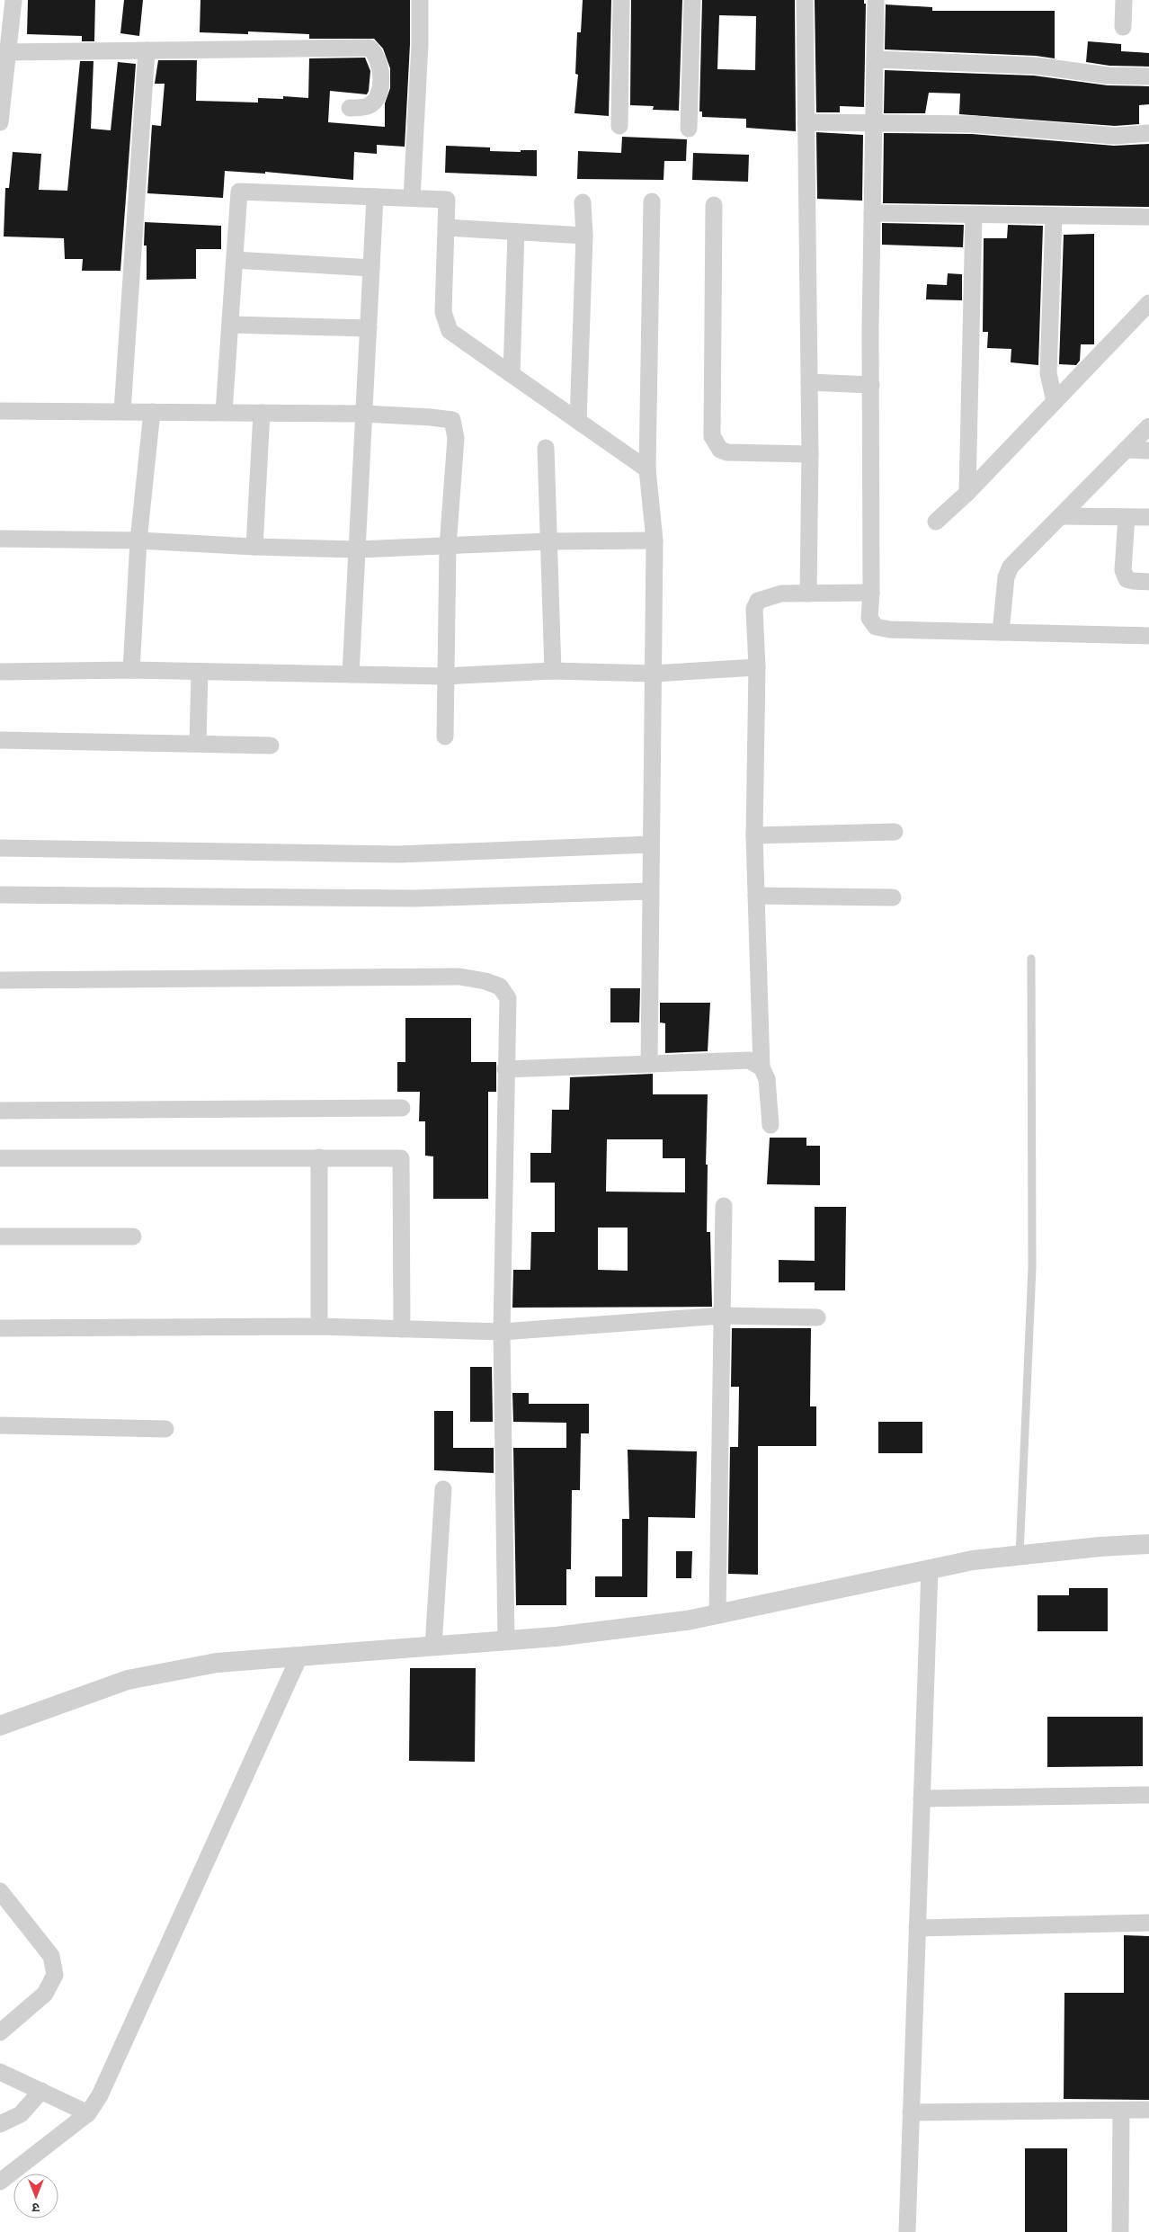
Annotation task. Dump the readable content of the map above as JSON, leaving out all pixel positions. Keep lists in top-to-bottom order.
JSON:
{
  "north": "bottom"
}
